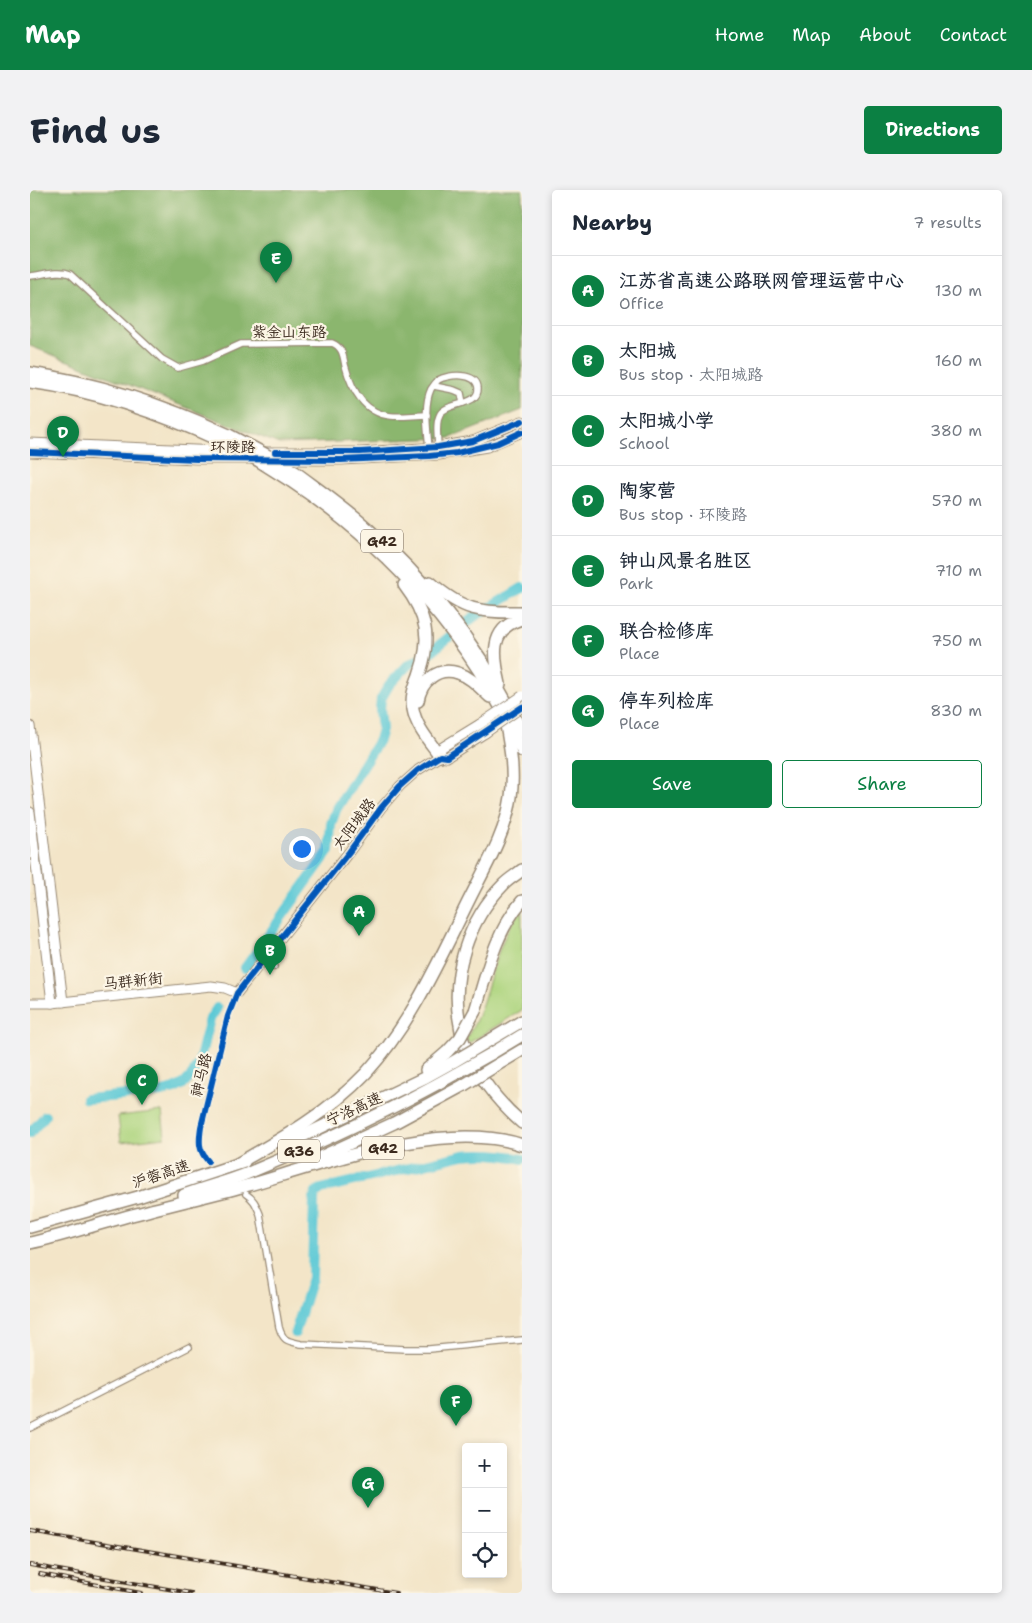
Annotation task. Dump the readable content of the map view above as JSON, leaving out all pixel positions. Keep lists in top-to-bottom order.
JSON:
{
  "streets": {
    "highway": [
      "G42",
      "宁洛高速",
      "G36",
      "沪蓉高速"
    ],
    "main road": ["环陵路", "太阳城路", "马群新街"],
    "street": ["紫金山东路", "神马路"]
  },
  "crossings": [
    ["G42", "太阳城路"],
    ["G42", "宁洛高速"],
    ["G42", "沪蓉高速"],
    ["太阳城路", "马群新街"],
    ["太阳城路", "神马路"],
    ["马群新街", "神马路"],
    ["宁洛高速", "沪蓉高速"]
  ],
  "page": {
    "header": "Map",
    "nav": [
      "Home",
      "Map",
      "About",
      "Contact"
    ],
    "buttons": [
      "Directions",
      ["Save", "Share"]
    ],
    "title": "Find us",
    "heading": ["Nearby", "7 results"],
    "pins": [
      "E",
      "D",
      "A",
      "B",
      "C",
      "F",
      "G"
    ],
    "list": [
      {
        "mark": "A",
        "name": "江苏省高速公路联网管理运营中心",
        "note": "Office",
        "value": "130 m"
      },
      {
        "mark": "B",
        "name": "太阳城",
        "note": "Bus stop · 太阳城路",
        "value": "160 m"
      },
      {
        "mark": "C",
        "name": "太阳城小学",
        "note": "School",
        "value": "380 m"
      },
      {
        "mark": "D",
        "name": "陶家营",
        "note": "Bus stop · 环陵路",
        "value": "570 m"
      },
      {
        "mark": "E",
        "name": "钟山风景名胜区",
        "note": "Park",
        "value": "710 m"
      },
      {
        "mark": "F",
        "name": "联合检修库",
        "note": "Place",
        "value": "750 m"
      },
      {
        "mark": "G",
        "name": "停车列检库",
        "note": "Place",
        "value": "830 m"
      }
    ],
    "map_buttons": ["+", "−"]
  }
}
